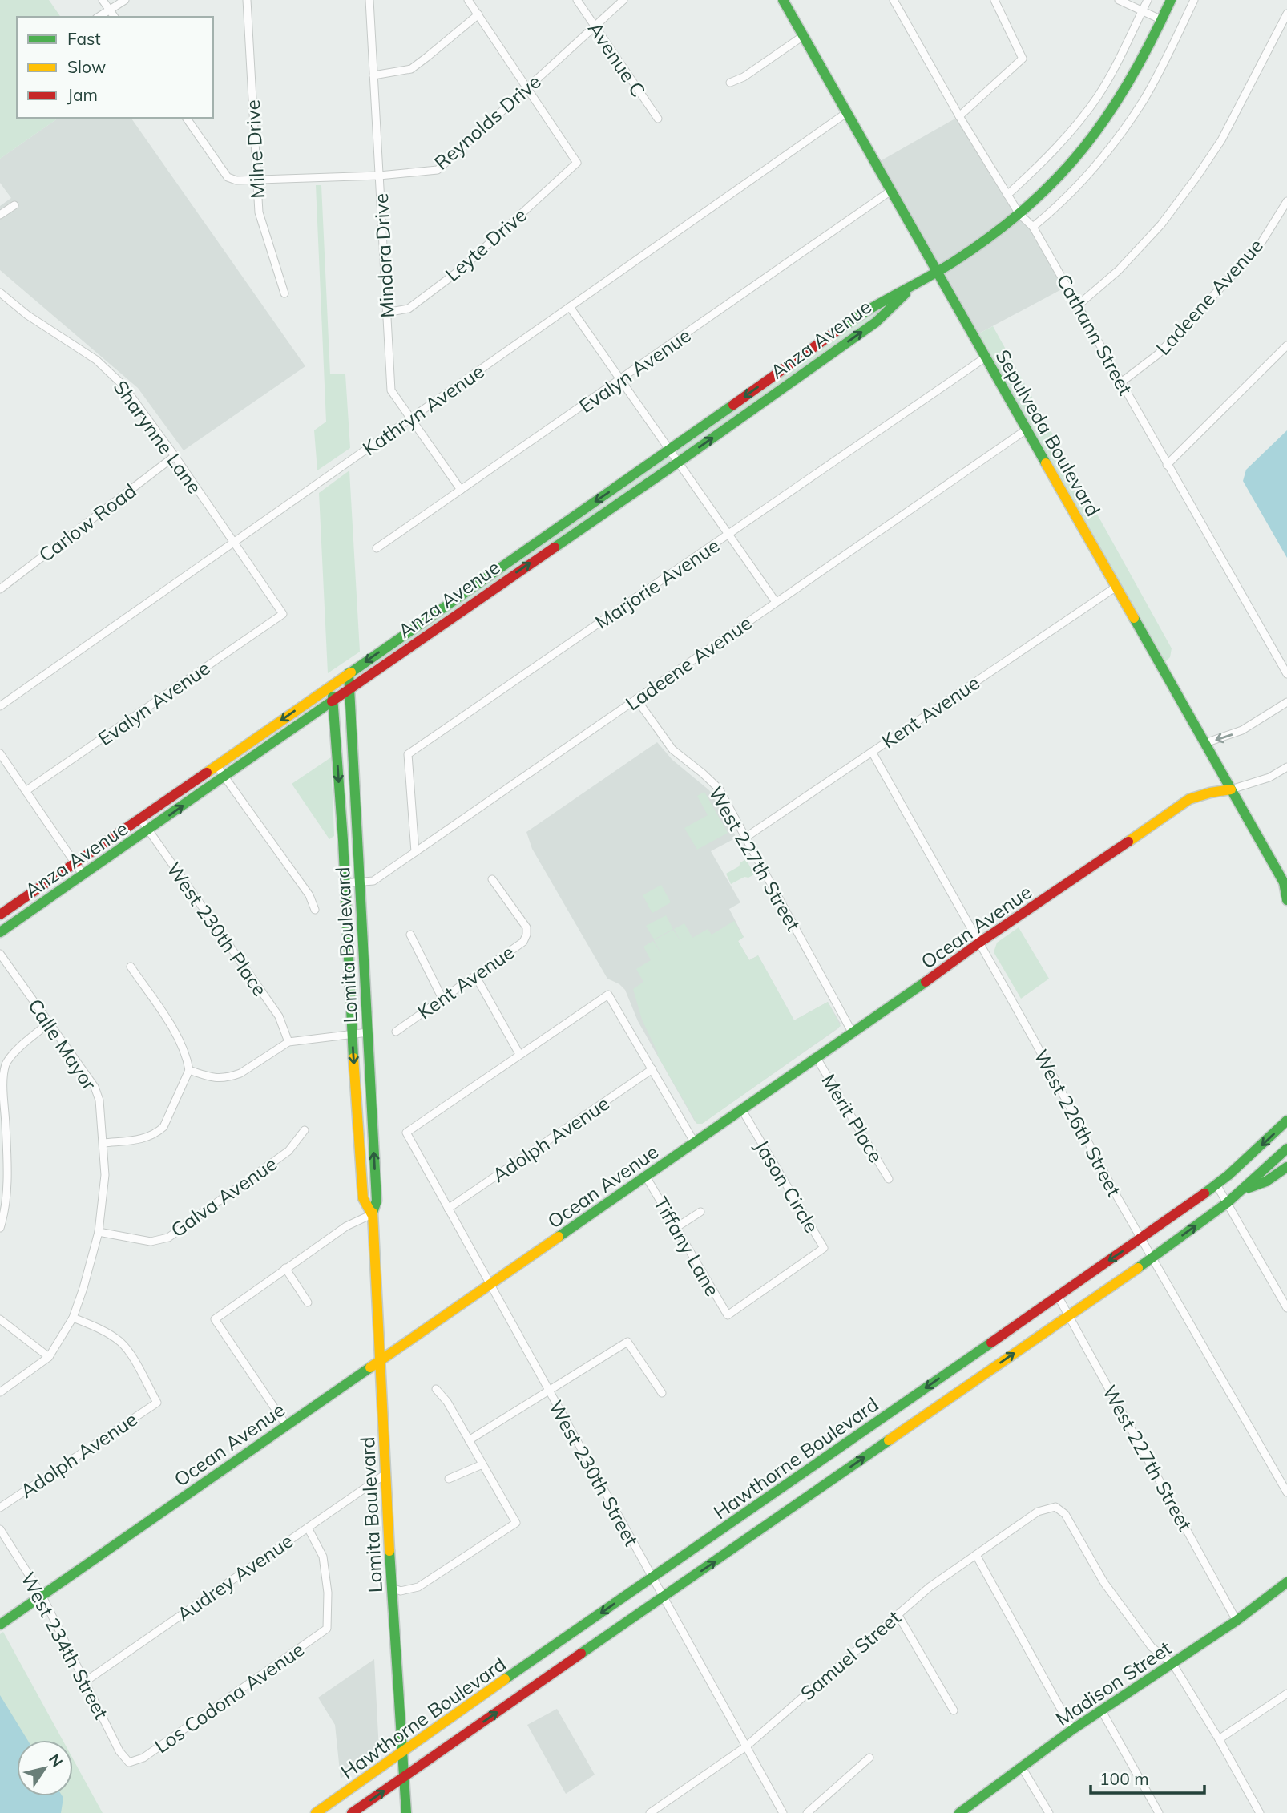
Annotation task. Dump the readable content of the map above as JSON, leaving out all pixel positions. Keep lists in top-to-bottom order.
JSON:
{
  "streets": {
    "main road": [
      "Anza Avenue",
      "Sepulveda Boulevard",
      "Ocean Avenue",
      "Lomita Boulevard",
      "Hawthorne Boulevard",
      "Madison Street"
    ],
    "street": [
      "Avenue C",
      "Reynolds Drive",
      "Milne Drive",
      "Leyte Drive",
      "Mindora Drive",
      "Ladeene Avenue",
      "Cathann Street",
      "Evalyn Avenue",
      "Kathryn Avenue",
      "Sharynne Lane",
      "Carlow Road",
      "Marjorie Avenue",
      "Kent Avenue",
      "West 227th Street",
      "West 230th Place",
      "Calle Mayor",
      "Merit Place",
      "West 226th Street",
      "Adolph Avenue",
      "Jason Circle",
      "Galva Avenue",
      "Tiffany Lane",
      "West 230th Street",
      "Audrey Avenue",
      "West 234th Street",
      "Samuel Street",
      "Los Codona Avenue"
    ]
  },
  "crossings": [
    ["Avenue C", "Reynolds Drive"],
    ["Reynolds Drive", "Milne Drive"],
    ["Reynolds Drive", "Leyte Drive"],
    ["Reynolds Drive", "Mindora Drive"],
    ["Leyte Drive", "Mindora Drive"],
    ["Mindora Drive", "Evalyn Avenue"],
    ["Mindora Drive", "Kathryn Avenue"],
    ["Ladeene Avenue", "Cathann Street"],
    ["Ladeene Avenue", "Sepulveda Boulevard"],
    ["Ladeene Avenue", "Marjorie Avenue"],
    ["Ladeene Avenue", "West 227th Street"],
    ["Ladeene Avenue", "Lomita Boulevard"],
    ["Cathann Street", "Anza Avenue"],
    ["Anza Avenue", "Sepulveda Boulevard"],
    ["Anza Avenue", "West 230th Place"],
    ["Anza Avenue", "Lomita Boulevard"],
    ["Evalyn Avenue", "Sepulveda Boulevard"],
    ["Evalyn Avenue", "Sharynne Lane"],
    ["Kathryn Avenue", "Sepulveda Boulevard"],
    ["Kathryn Avenue", "Sharynne Lane"],
    ["Sepulveda Boulevard", "Marjorie Avenue"],
    ["Sepulveda Boulevard", "Kent Avenue"],
    ["Sepulveda Boulevard", "Ocean Avenue"],
    ["Sharynne Lane", "Carlow Road"],
    ["Kent Avenue", "West 227th Street"],
    ["Kent Avenue", "West 226th Street"],
    ["West 227th Street", "Ocean Avenue"],
    ["West 227th Street", "Hawthorne Boulevard"],
    ["West 227th Street", "Madison Street"],
    ["Ocean Avenue", "Lomita Boulevard"],
    ["Ocean Avenue", "Merit Place"],
    ["Ocean Avenue", "West 226th Street"],
    ["Ocean Avenue", "Jason Circle"],
    ["Ocean Avenue", "Tiffany Lane"],
    ["Ocean Avenue", "West 230th Street"],
    ["Ocean Avenue", "West 234th Street"],
    ["Lomita Boulevard", "Hawthorne Boulevard"],
    ["Lomita Boulevard", "Audrey Avenue"],
    ["Calle Mayor", "Adolph Avenue"],
    ["Calle Mayor", "Galva Avenue"],
    ["West 226th Street", "Hawthorne Boulevard"],
    ["Adolph Avenue", "West 230th Street"],
    ["Jason Circle", "Tiffany Lane"],
    ["Hawthorne Boulevard", "West 230th Street"],
    ["West 230th Street", "Samuel Street"],
    ["Audrey Avenue", "West 234th Street"],
    ["Audrey Avenue", "Los Codona Avenue"],
    ["West 234th Street", "Los Codona Avenue"],
    ["Samuel Street", "Madison Street"]
  ],
  "legend": ["Fast", "Slow", "Jam"],
  "scale_bar": "100 m",
  "north": "top right"
}
